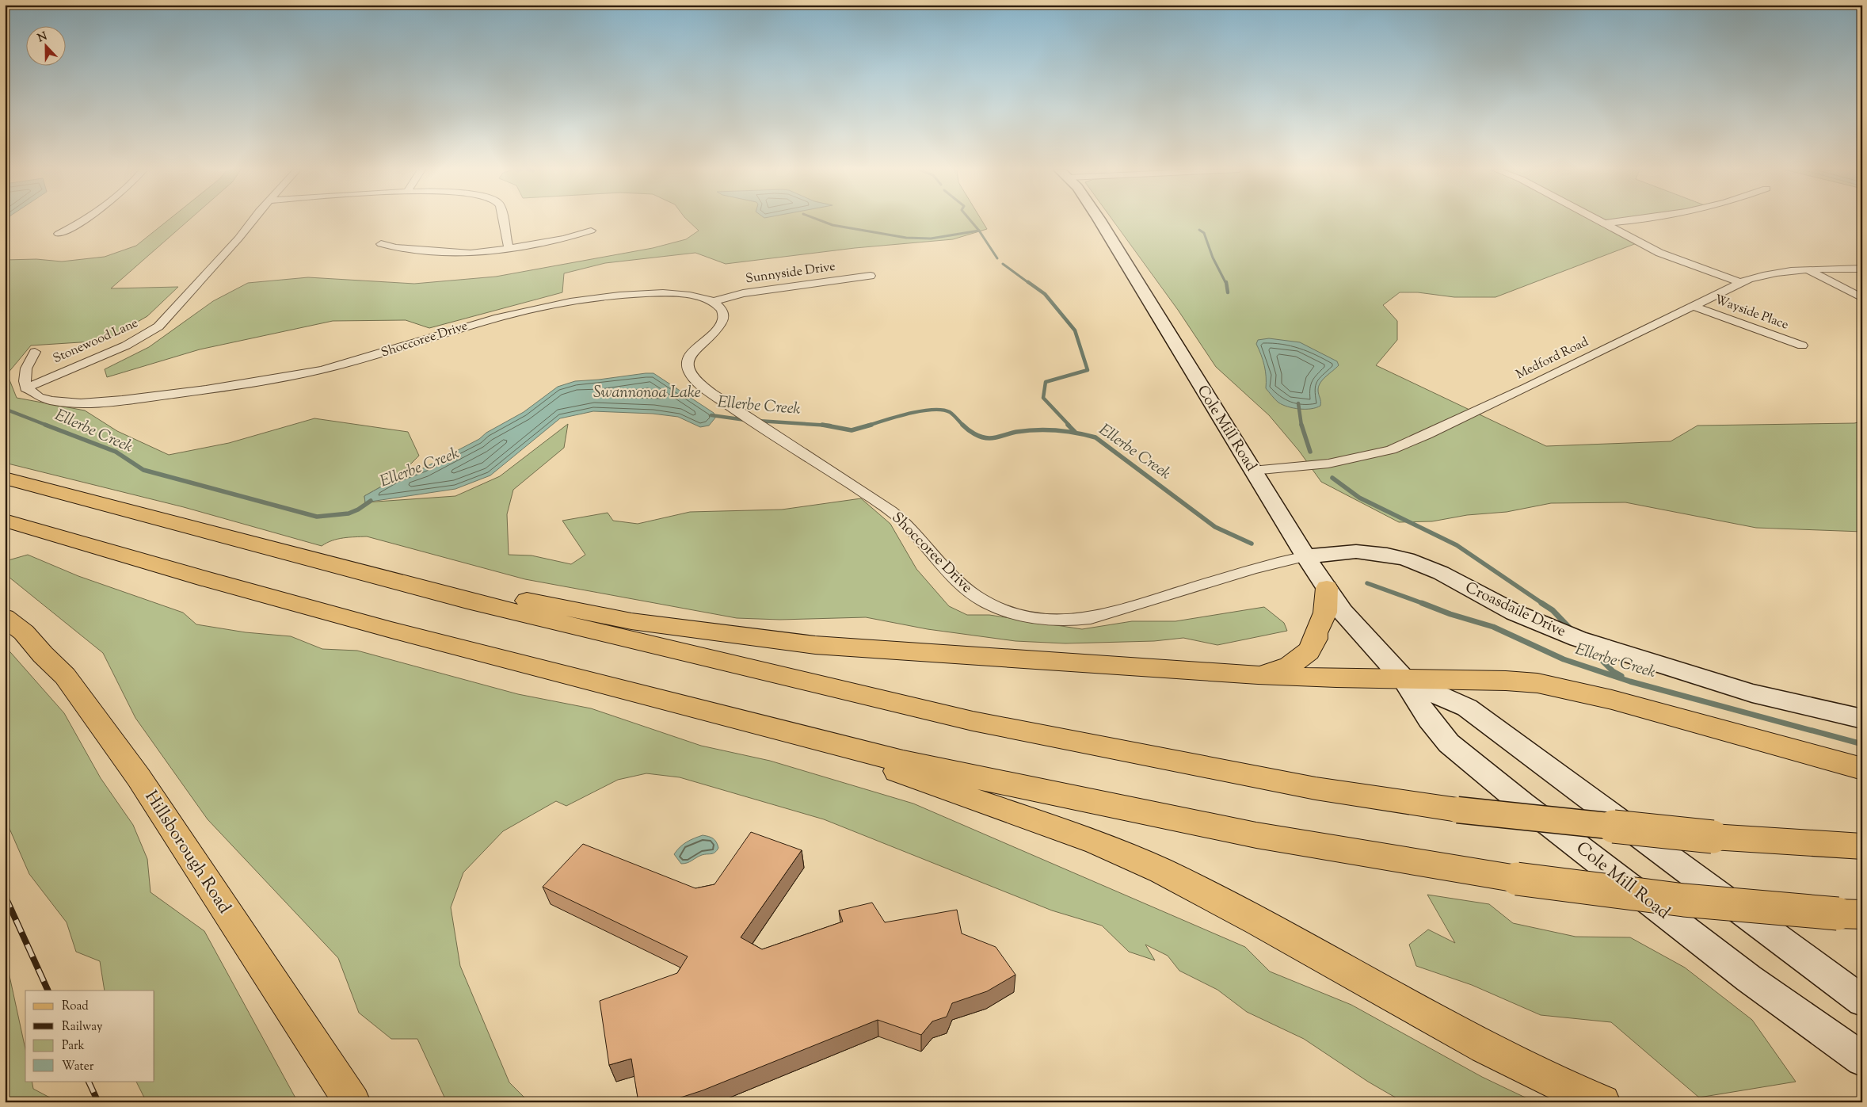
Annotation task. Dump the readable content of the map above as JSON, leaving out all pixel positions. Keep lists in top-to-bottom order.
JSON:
{
  "streets": {
    "main road": ["Hillsborough Road"],
    "street": [
      "Sunnyside Drive",
      "Wayside Place",
      "Shoccoree Drive",
      "Stonewood Lane",
      "Medford Road",
      "Cole Mill Road",
      "Croasdaile Drive"
    ]
  },
  "crossings": [
    ["Sunnyside Drive", "Shoccoree Drive"],
    ["Wayside Place", "Medford Road"],
    ["Shoccoree Drive", "Stonewood Lane"],
    ["Shoccoree Drive", "Cole Mill Road"],
    ["Shoccoree Drive", "Croasdaile Drive"],
    ["Medford Road", "Cole Mill Road"],
    ["Cole Mill Road", "Croasdaile Drive"]
  ],
  "water": ["Swannonoa Lake", "Ellerbe Creek"],
  "legend": [
    "Road",
    "Railway",
    "Park",
    "Water"
  ],
  "north": "top"
}
